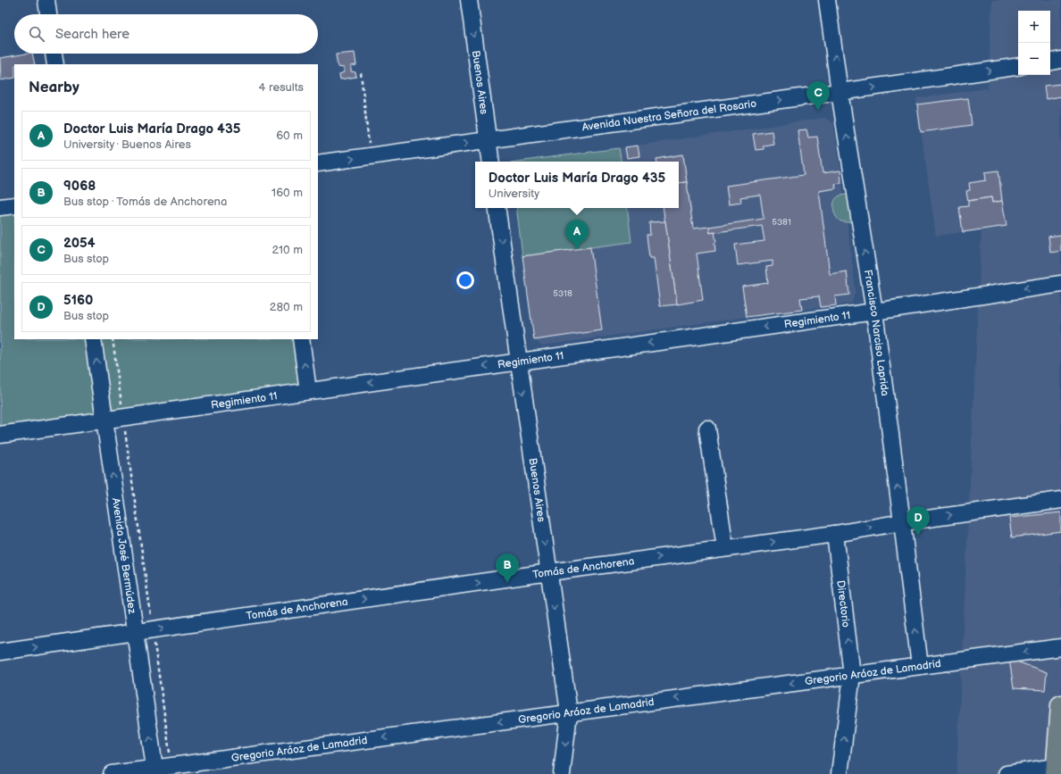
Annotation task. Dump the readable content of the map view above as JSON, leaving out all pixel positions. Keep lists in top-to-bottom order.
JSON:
{
  "streets": {
    "street": [
      "Buenos Aires",
      "Avenida Nuestra Señora del Rosario",
      "Regimiento 11",
      "Francisco Narciso Laprida",
      "Avenida José Bermúdez",
      "Tomás de Anchorena",
      "Directorio",
      "Gregorio Aráoz de Lamadrid"
    ]
  },
  "crossings": [
    ["Buenos Aires", "Avenida Nuestra Señora del Rosario"],
    ["Buenos Aires", "Regimiento 11"],
    ["Buenos Aires", "Tomás de Anchorena"],
    ["Buenos Aires", "Gregorio Aráoz de Lamadrid"],
    ["Avenida Nuestra Señora del Rosario", "Francisco Narciso Laprida"],
    ["Regimiento 11", "Francisco Narciso Laprida"],
    ["Regimiento 11", "Avenida José Bermúdez"],
    ["Francisco Narciso Laprida", "Tomás de Anchorena"],
    ["Francisco Narciso Laprida", "Gregorio Aráoz de Lamadrid"],
    ["Avenida José Bermúdez", "Tomás de Anchorena"],
    ["Avenida José Bermúdez", "Gregorio Aráoz de Lamadrid"],
    ["Tomás de Anchorena", "Directorio"],
    ["Directorio", "Gregorio Aráoz de Lamadrid"]
  ],
  "one_way": [
    "Buenos Aires",
    "Avenida Nuestra Señora del Rosario",
    "Regimiento 11",
    "Francisco Narciso Laprida",
    "Avenida José Bermúdez",
    "Tomás de Anchorena",
    "Directorio",
    "Gregorio Aráoz de Lamadrid"
  ],
  "house_numbers": ["5381", "5318"],
  "page": {
    "map_buttons": ["+", "−"],
    "search": "Search here",
    "heading": ["Nearby", "4 results"],
    "pins": [
      "C",
      "A",
      "D",
      "B"
    ],
    "list": [
      {
        "mark": "A",
        "name": "Doctor Luis María Drago 435",
        "note": "University · Buenos Aires",
        "value": "60 m"
      },
      {
        "mark": "B",
        "name": "9068",
        "note": "Bus stop · Tomás de Anchorena",
        "value": "160 m"
      },
      {
        "mark": "C",
        "name": "2054",
        "note": "Bus stop",
        "value": "210 m"
      },
      {
        "mark": "D",
        "name": "5160",
        "note": "Bus stop",
        "value": "280 m"
      }
    ],
    "popup": ["Doctor Luis María Drago 435", "University"]
  }
}
